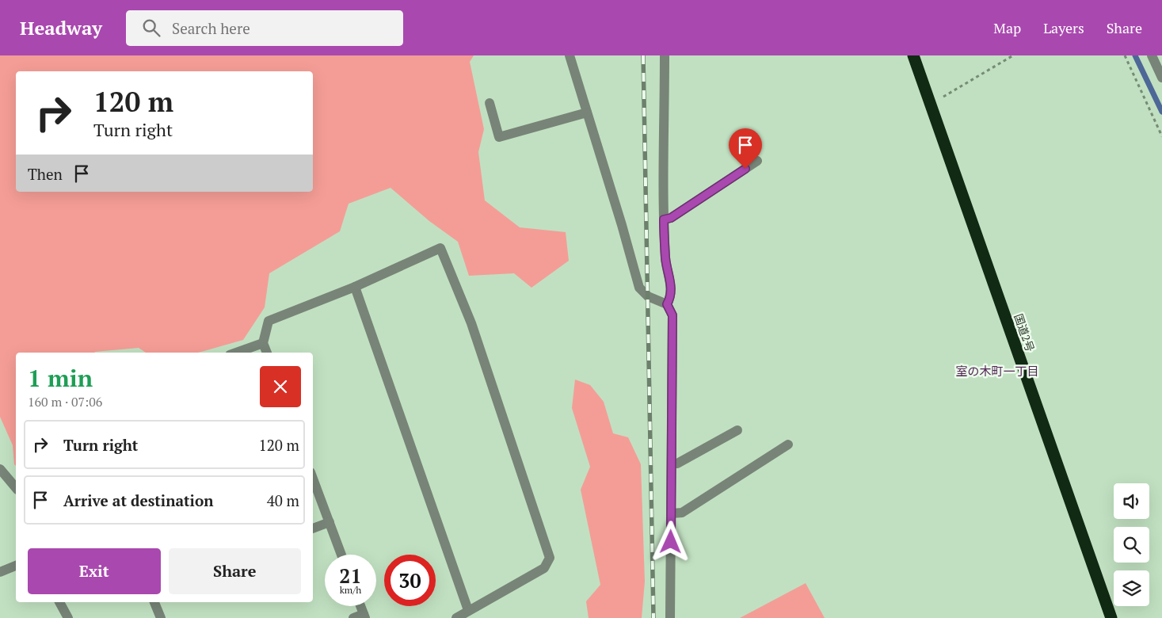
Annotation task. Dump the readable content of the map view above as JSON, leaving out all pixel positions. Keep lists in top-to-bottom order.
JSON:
{
  "streets": {
    "highway": ["国道2号"]
  },
  "districts": ["室の木町一丁目"],
  "page": {
    "header": "Headway",
    "search": "Search here",
    "nav": ["Map", "Layers", "Share"],
    "turn": ["120 m", "Turn right"],
    "then": "Then",
    "heading": ["1 min", "160 m · 07:06"],
    "list": [
      {
        "name": "Turn right",
        "value": "120 m"
      },
      {
        "name": "Arrive at destination",
        "value": "40 m"
      }
    ],
    "buttons": ["Exit", "Share"],
    "speed": "21 km/h",
    "limit": "30"
  }
}
